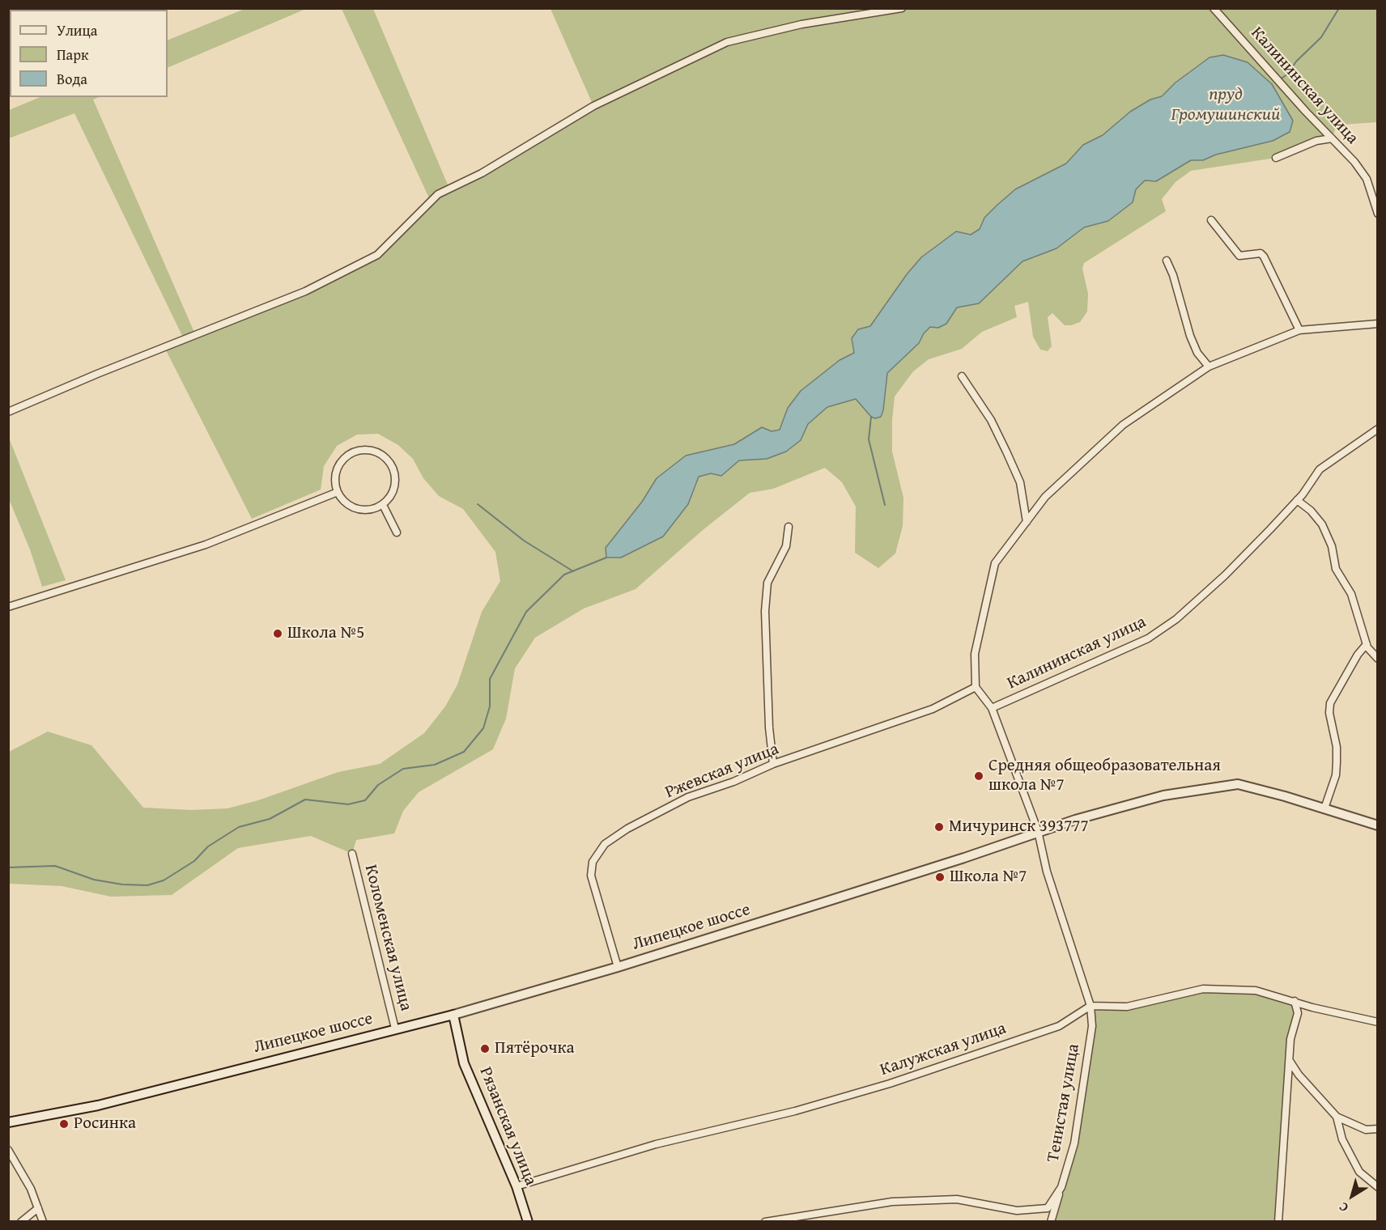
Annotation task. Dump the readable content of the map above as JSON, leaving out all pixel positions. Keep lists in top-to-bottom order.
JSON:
{
  "streets": {
    "street": [
      "Калининская улица",
      "Ржевская улица",
      "Липецкое шоссе",
      "Коломенская улица",
      "Калужская улица",
      "Тенистая улица",
      "Рязанская улица"
    ]
  },
  "crossings": [
    ["Калининская улица", "Тенистая улица"],
    ["Ржевская улица", "Липецкое шоссе"],
    ["Ржевская улица", "Тенистая улица"],
    ["Липецкое шоссе", "Коломенская улица"],
    ["Липецкое шоссе", "Тенистая улица"],
    ["Липецкое шоссе", "Рязанская улица"],
    ["Калужская улица", "Тенистая улица"],
    ["Калужская улица", "Рязанская улица"]
  ],
  "water": ["пруд Громушинский"],
  "places": [
    "Школа №5",
    "Средняя общеобразовательная школа №7",
    "Мичуринск 393777",
    "Школа №7",
    "Пятёрочка",
    "Росинка"
  ],
  "legend": ["Улица", "Парк", "Вода"],
  "north": "bottom left"
}
